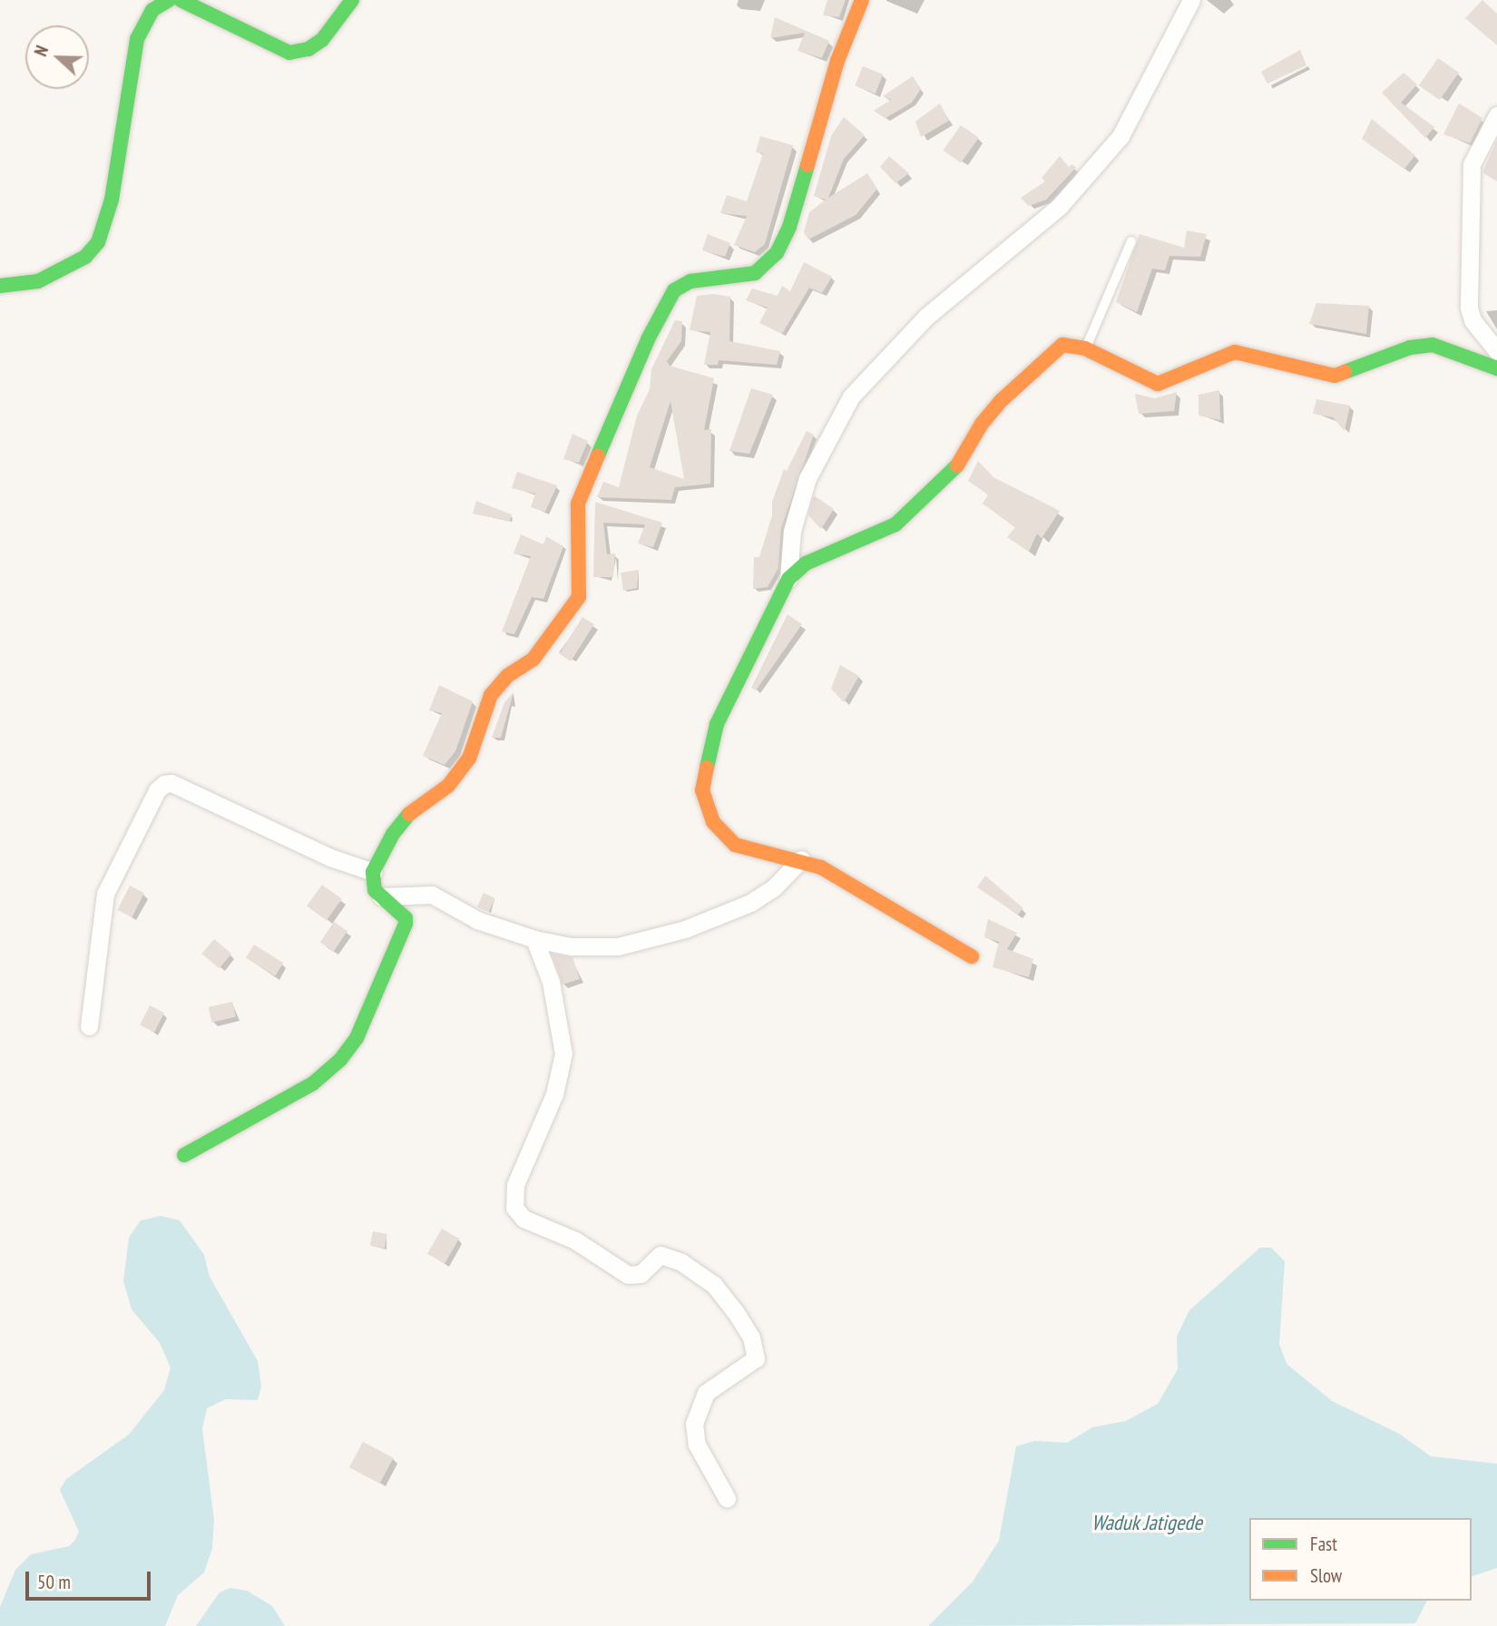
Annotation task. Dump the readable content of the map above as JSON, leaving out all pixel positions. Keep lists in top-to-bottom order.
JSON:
{
  "water": ["Waduk Jatigede"],
  "legend": ["Fast", "Slow"],
  "scale_bar": "50 m",
  "north": "left"
}
